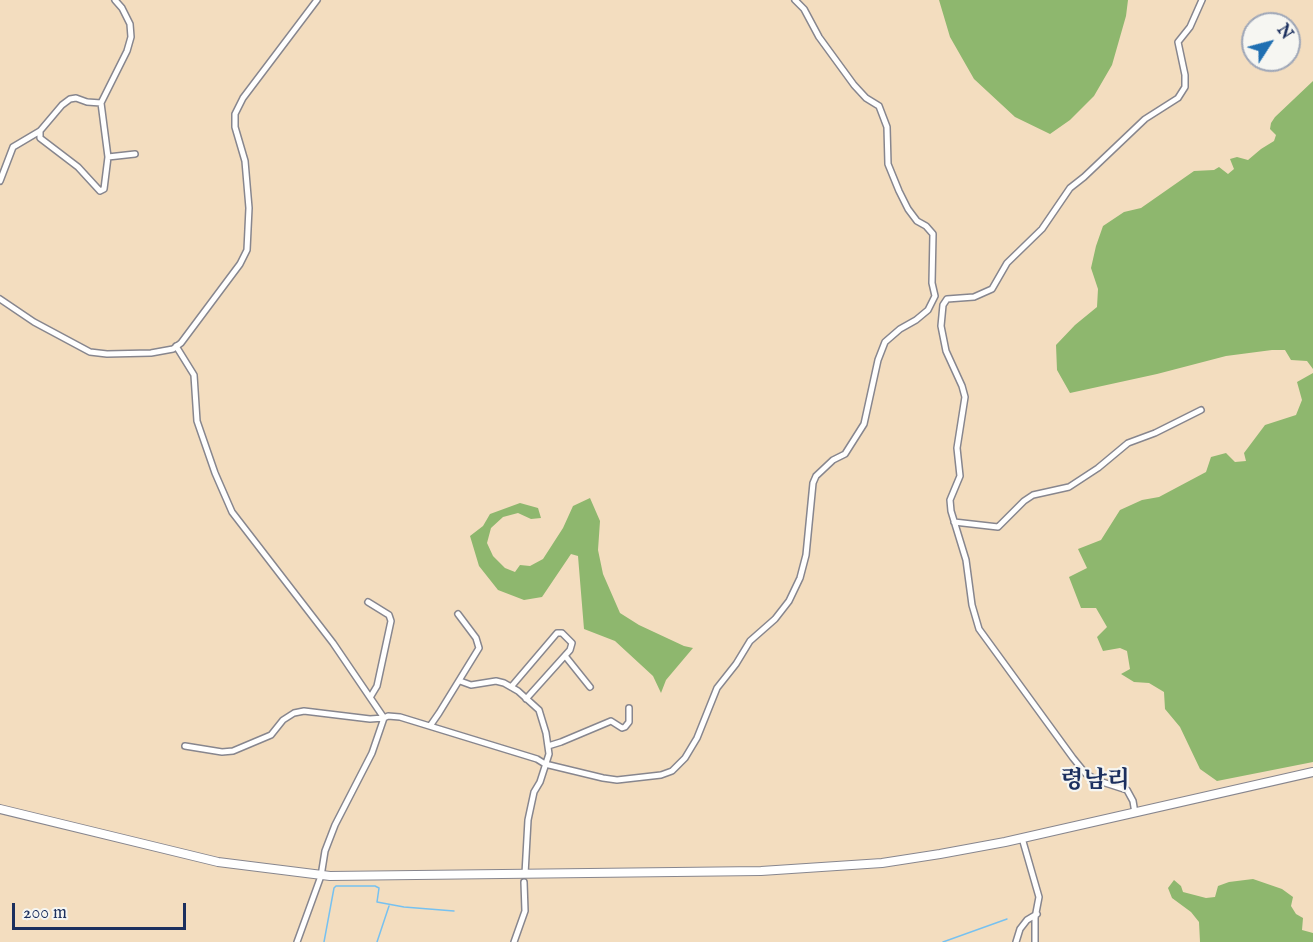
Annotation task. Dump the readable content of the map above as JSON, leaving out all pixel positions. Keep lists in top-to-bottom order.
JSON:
{
  "districts": ["령남리"],
  "scale_bar": "200 m",
  "north": "top right"
}
